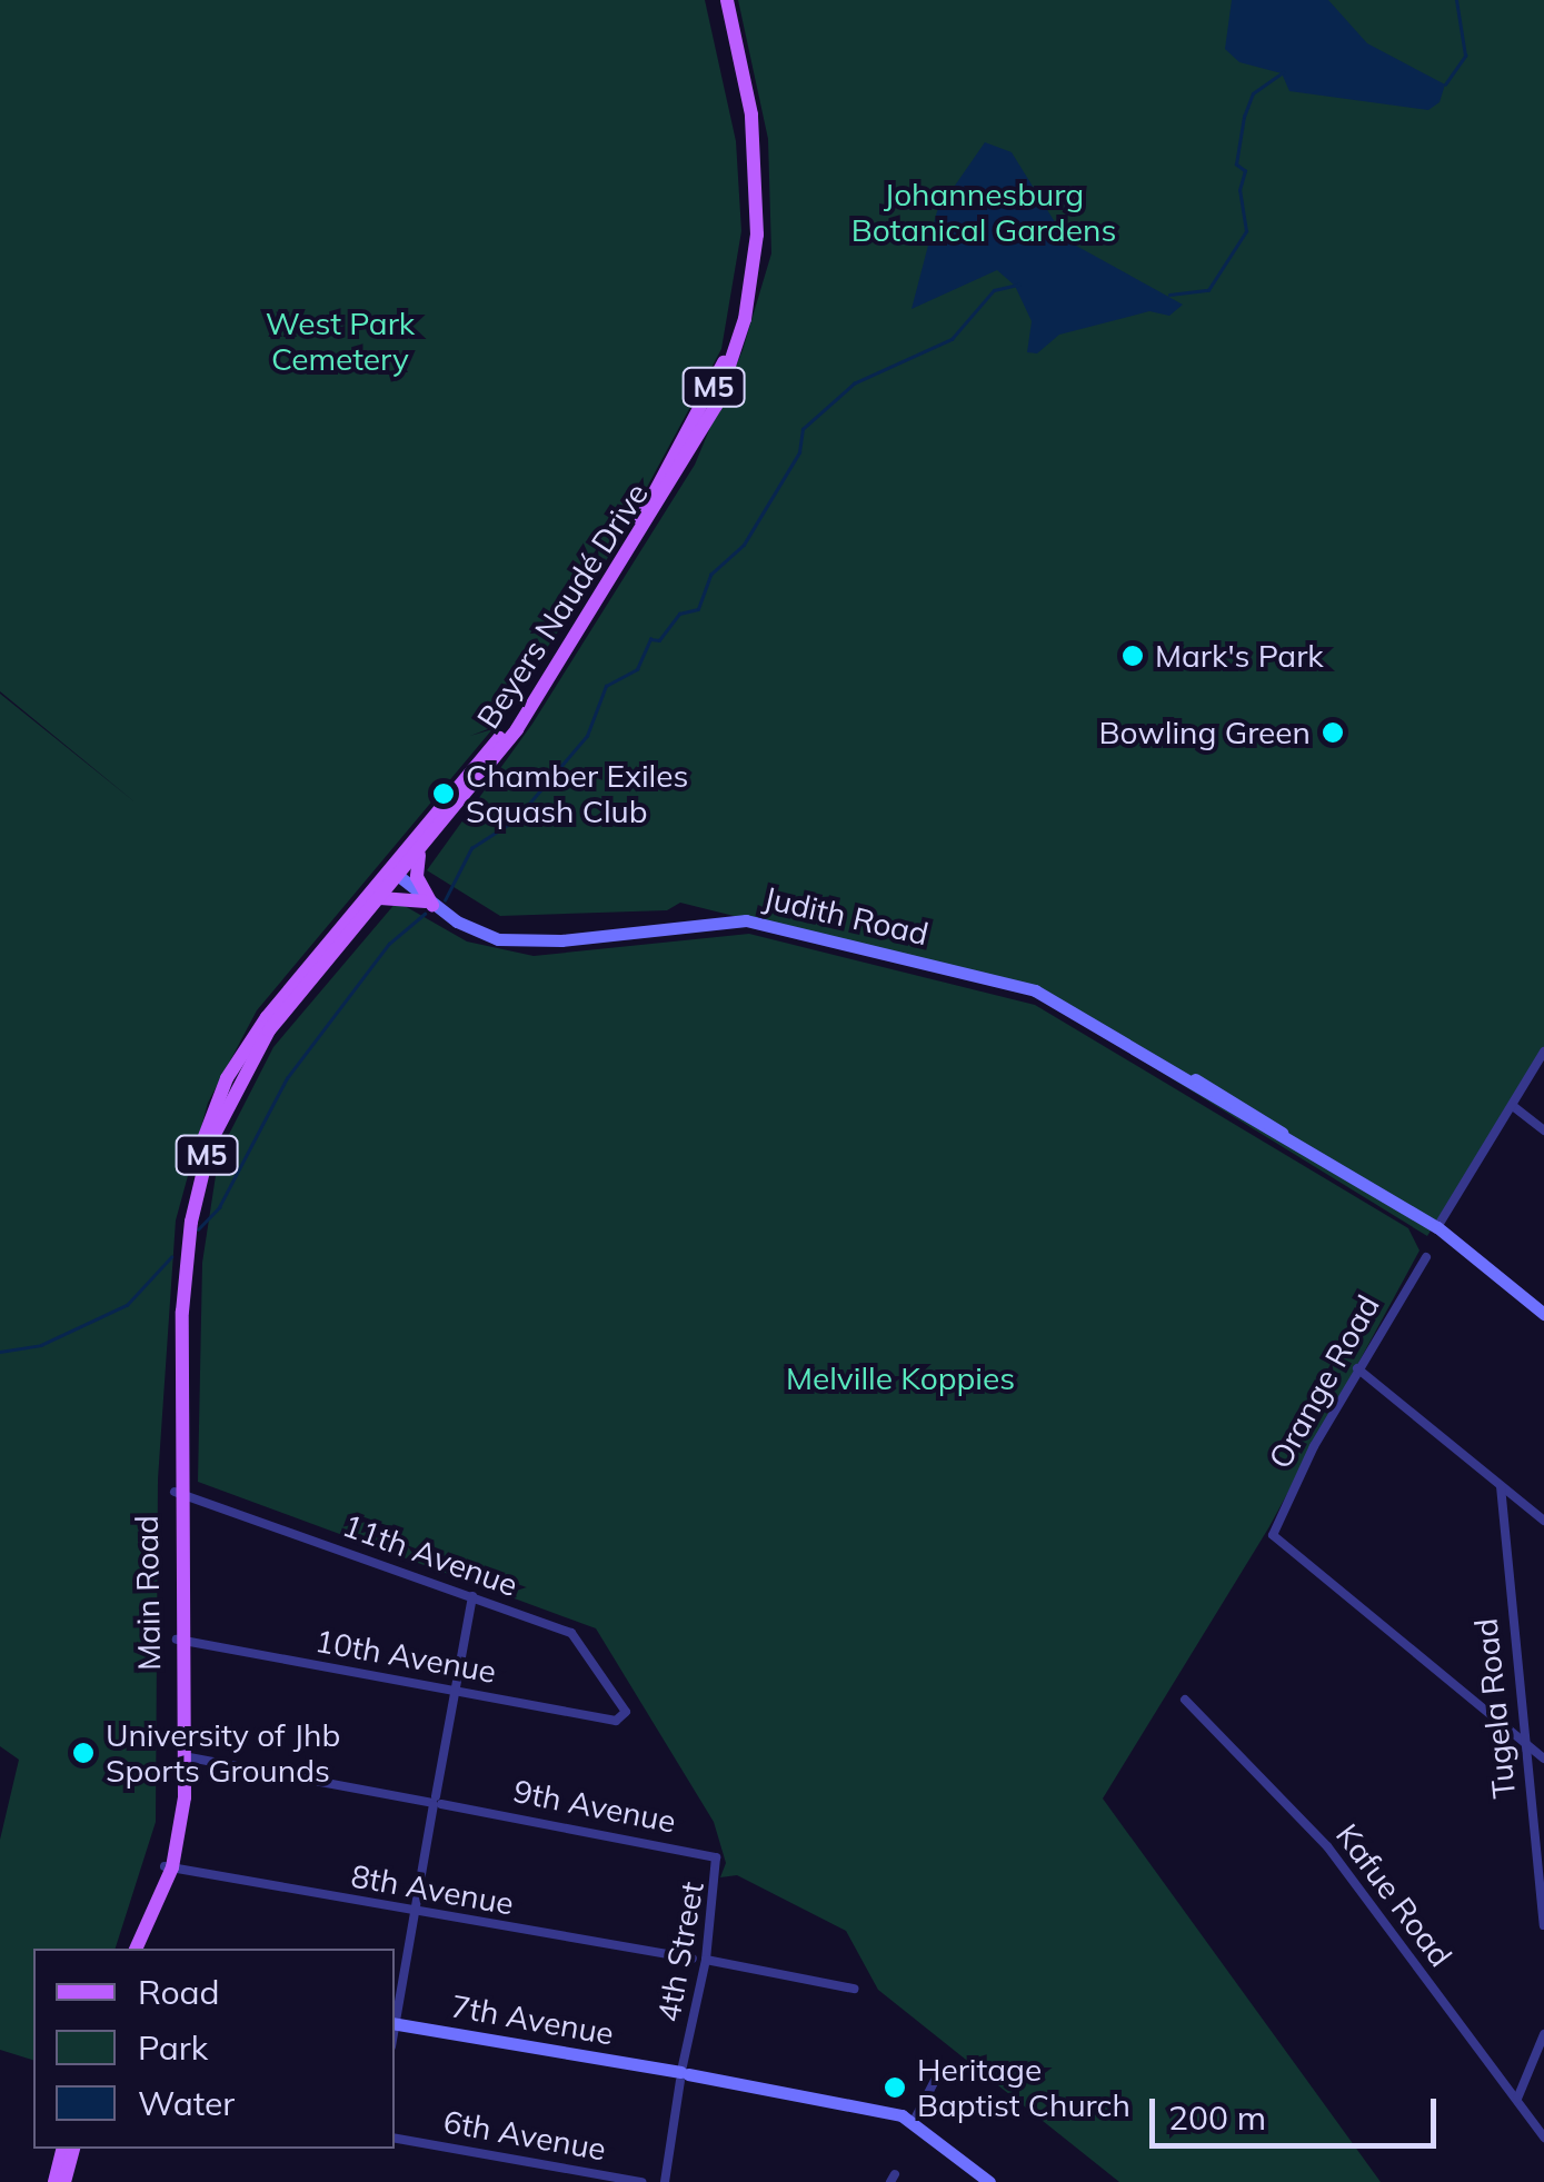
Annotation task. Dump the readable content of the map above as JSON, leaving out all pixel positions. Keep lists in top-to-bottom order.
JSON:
{
  "streets": {
    "main road": ["M5", "Beyers Naudé Drive", "Main Road"],
    "street": [
      "Judith Road",
      "Orange Road",
      "11th Avenue",
      "10th Avenue",
      "Tugela Road",
      "9th Avenue",
      "8th Avenue",
      "Kafue Road",
      "4th Street",
      "7th Avenue",
      "6th Avenue"
    ]
  },
  "crossings": [
    ["Beyers Naudé Drive", "Judith Road"],
    ["Beyers Naudé Drive", "11th Avenue"],
    ["Beyers Naudé Drive", "Main Road"],
    ["Orange Road", "Tugela Road"],
    ["11th Avenue", "Main Road"],
    ["11th Avenue", "10th Avenue"],
    ["Main Road", "10th Avenue"],
    ["Main Road", "9th Avenue"],
    ["Main Road", "8th Avenue"],
    ["9th Avenue", "4th Street"],
    ["4th Street", "7th Avenue"]
  ],
  "parks": ["Johannesburg Botanical Gardens", "West Park Cemetery", "Melville Koppies"],
  "places": [
    "Mark's Park",
    "Bowling Green",
    "Chamber Exiles Squash Club",
    "University of Jhb Sports Grounds",
    "Heritage Baptist Church"
  ],
  "legend": ["Road", "Park", "Water"],
  "scale_bar": "200 m"
}
